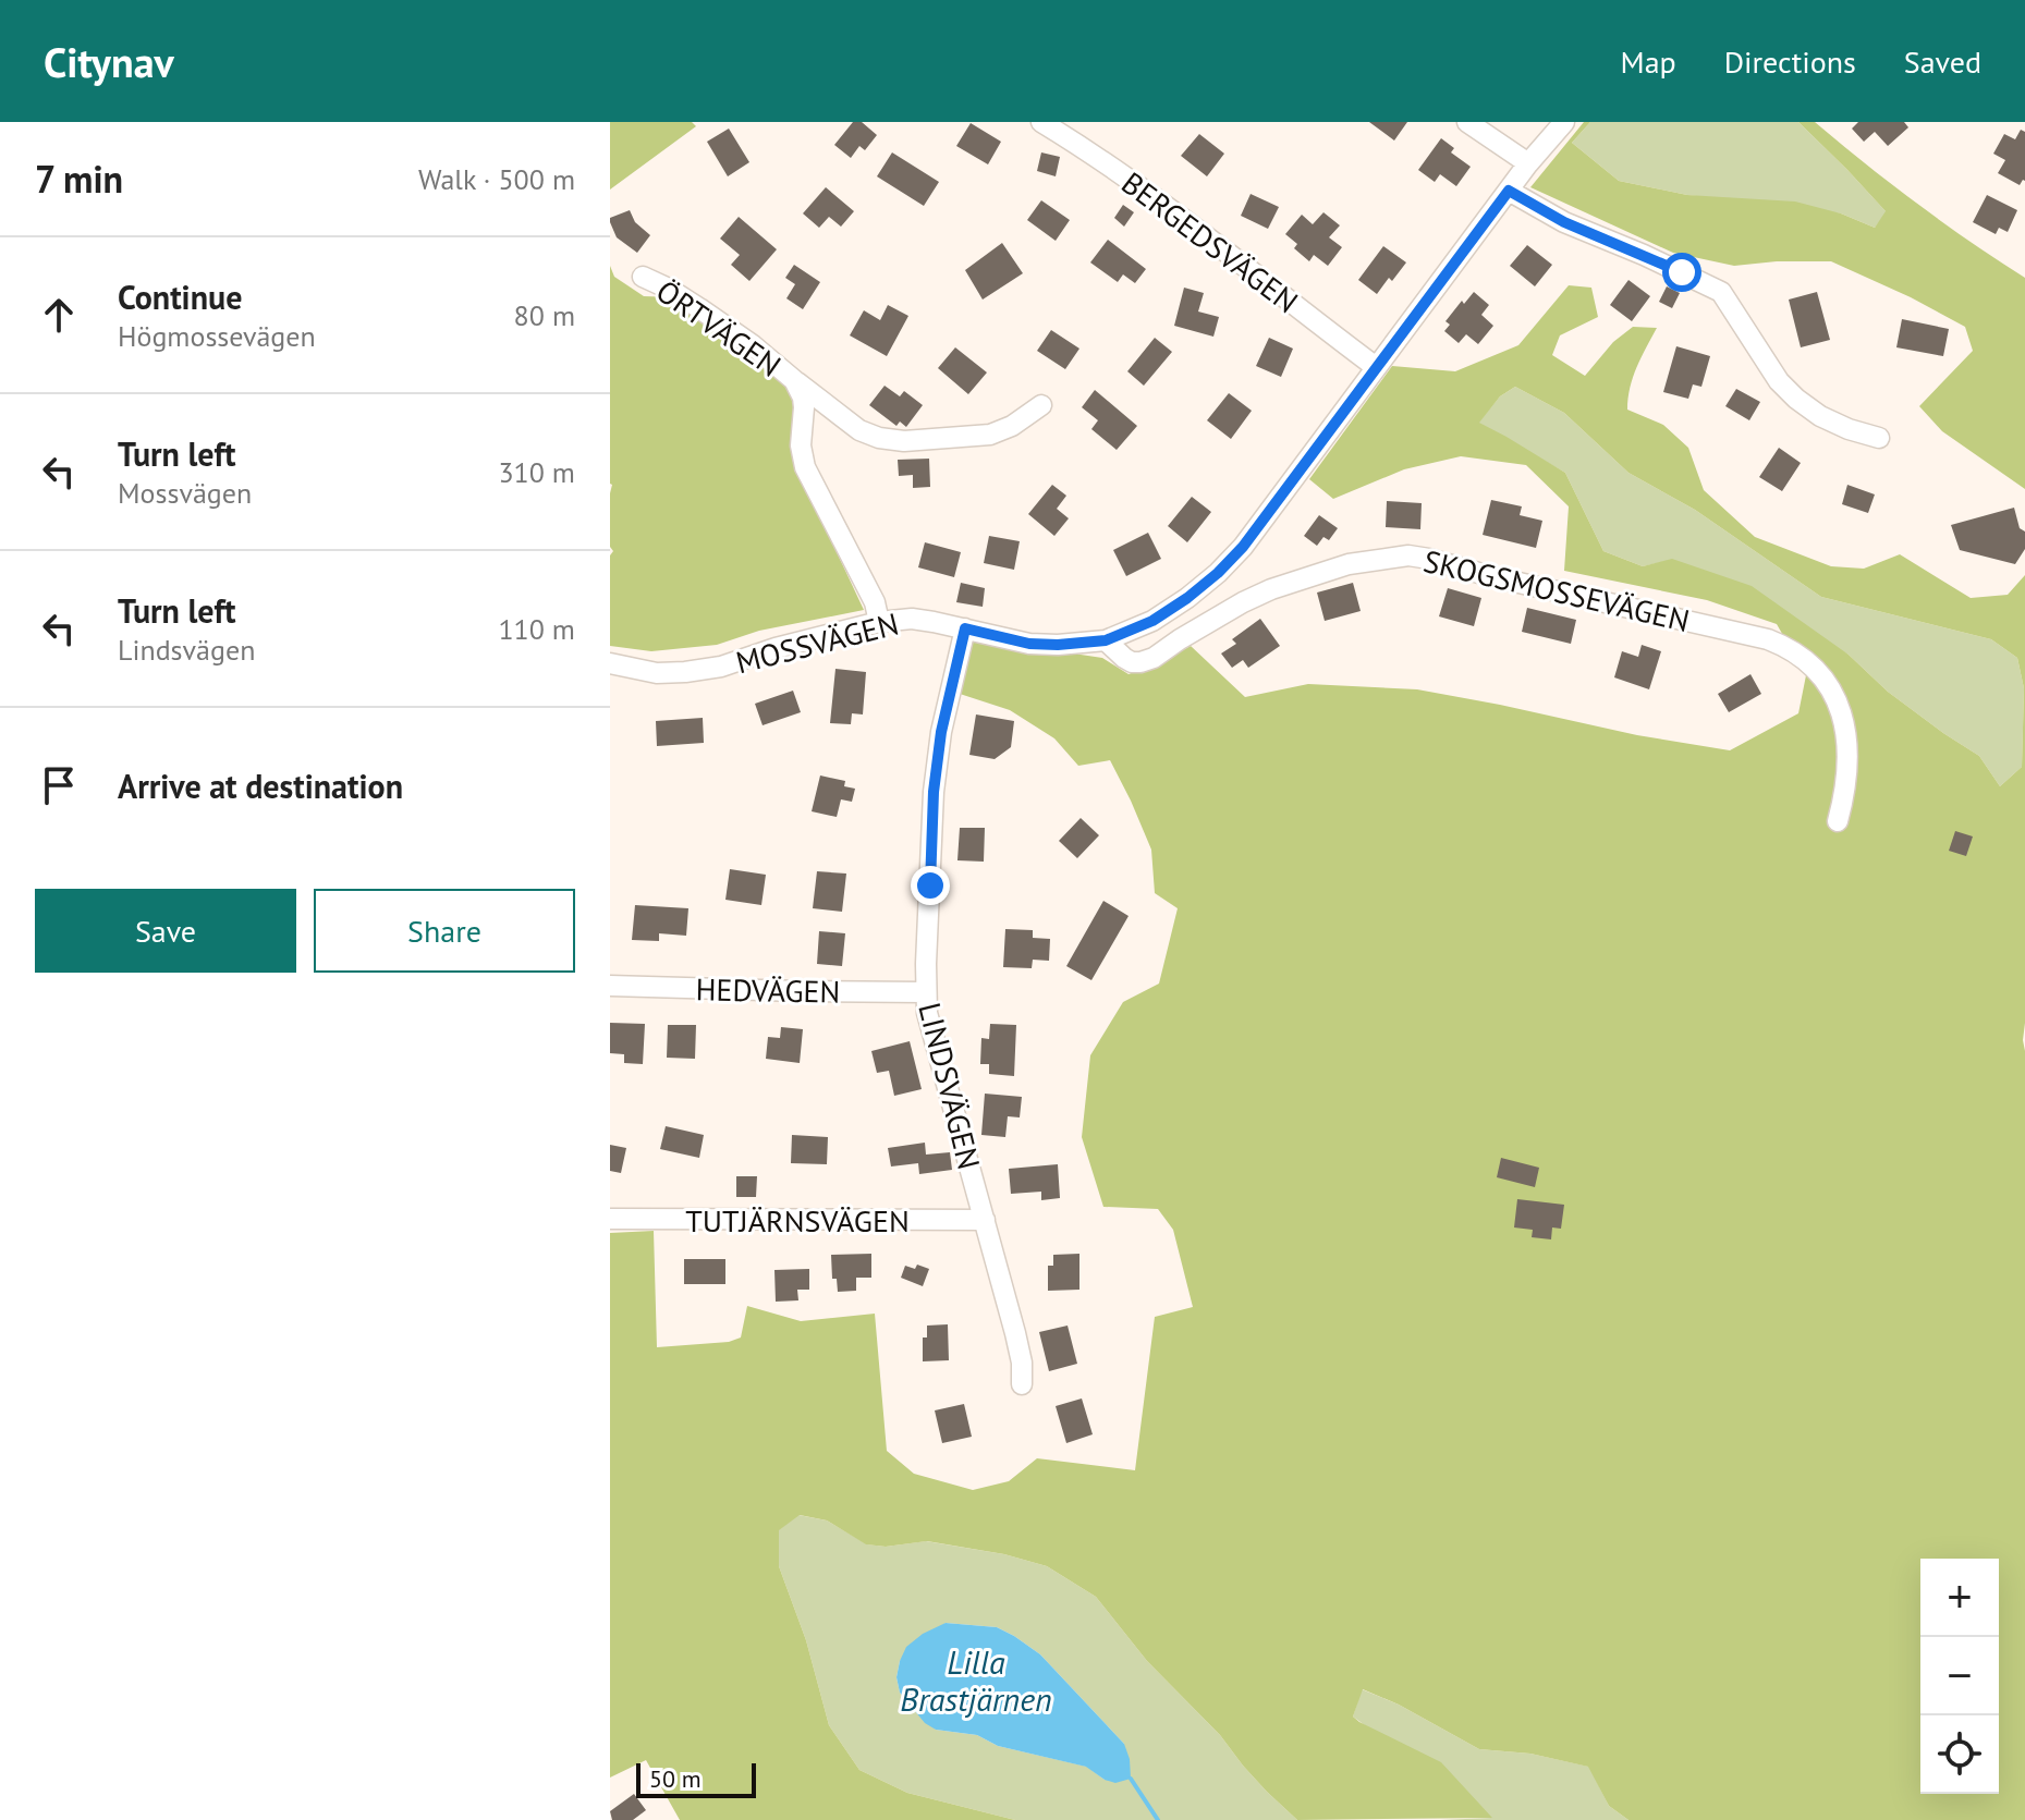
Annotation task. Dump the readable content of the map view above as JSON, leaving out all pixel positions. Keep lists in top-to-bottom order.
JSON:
{
  "streets": {
    "street": [
      "BERGEDSVÄGEN",
      "ÖRTVÄGEN",
      "SKOGSMOSSEVÄGEN",
      "MOSSVÄGEN",
      "HEDVÄGEN",
      "LINDSVÄGEN",
      "TUTJÄRNSVÄGEN"
    ]
  },
  "crossings": [
    ["BERGEDSVÄGEN", "MOSSVÄGEN"],
    ["ÖRTVÄGEN", "MOSSVÄGEN"],
    ["SKOGSMOSSEVÄGEN", "MOSSVÄGEN"],
    ["MOSSVÄGEN", "LINDSVÄGEN"],
    ["HEDVÄGEN", "LINDSVÄGEN"],
    ["LINDSVÄGEN", "TUTJÄRNSVÄGEN"]
  ],
  "water": ["Lilla Brastjärnen"],
  "scale_bar": "50 m",
  "page": {
    "header": "Citynav",
    "nav": ["Map", "Directions", "Saved"],
    "heading": ["7 min", "Walk · 500 m"],
    "list": [
      ["Continue", "Högmossevägen", "80 m"],
      ["Turn left", "Mossvägen", "310 m"],
      ["Turn left", "Lindsvägen", "110 m"],
      "Arrive at destination"
    ],
    "buttons": ["Save", "Share"],
    "map_buttons": ["+", "−"],
    "scale": "50 m"
  }
}
